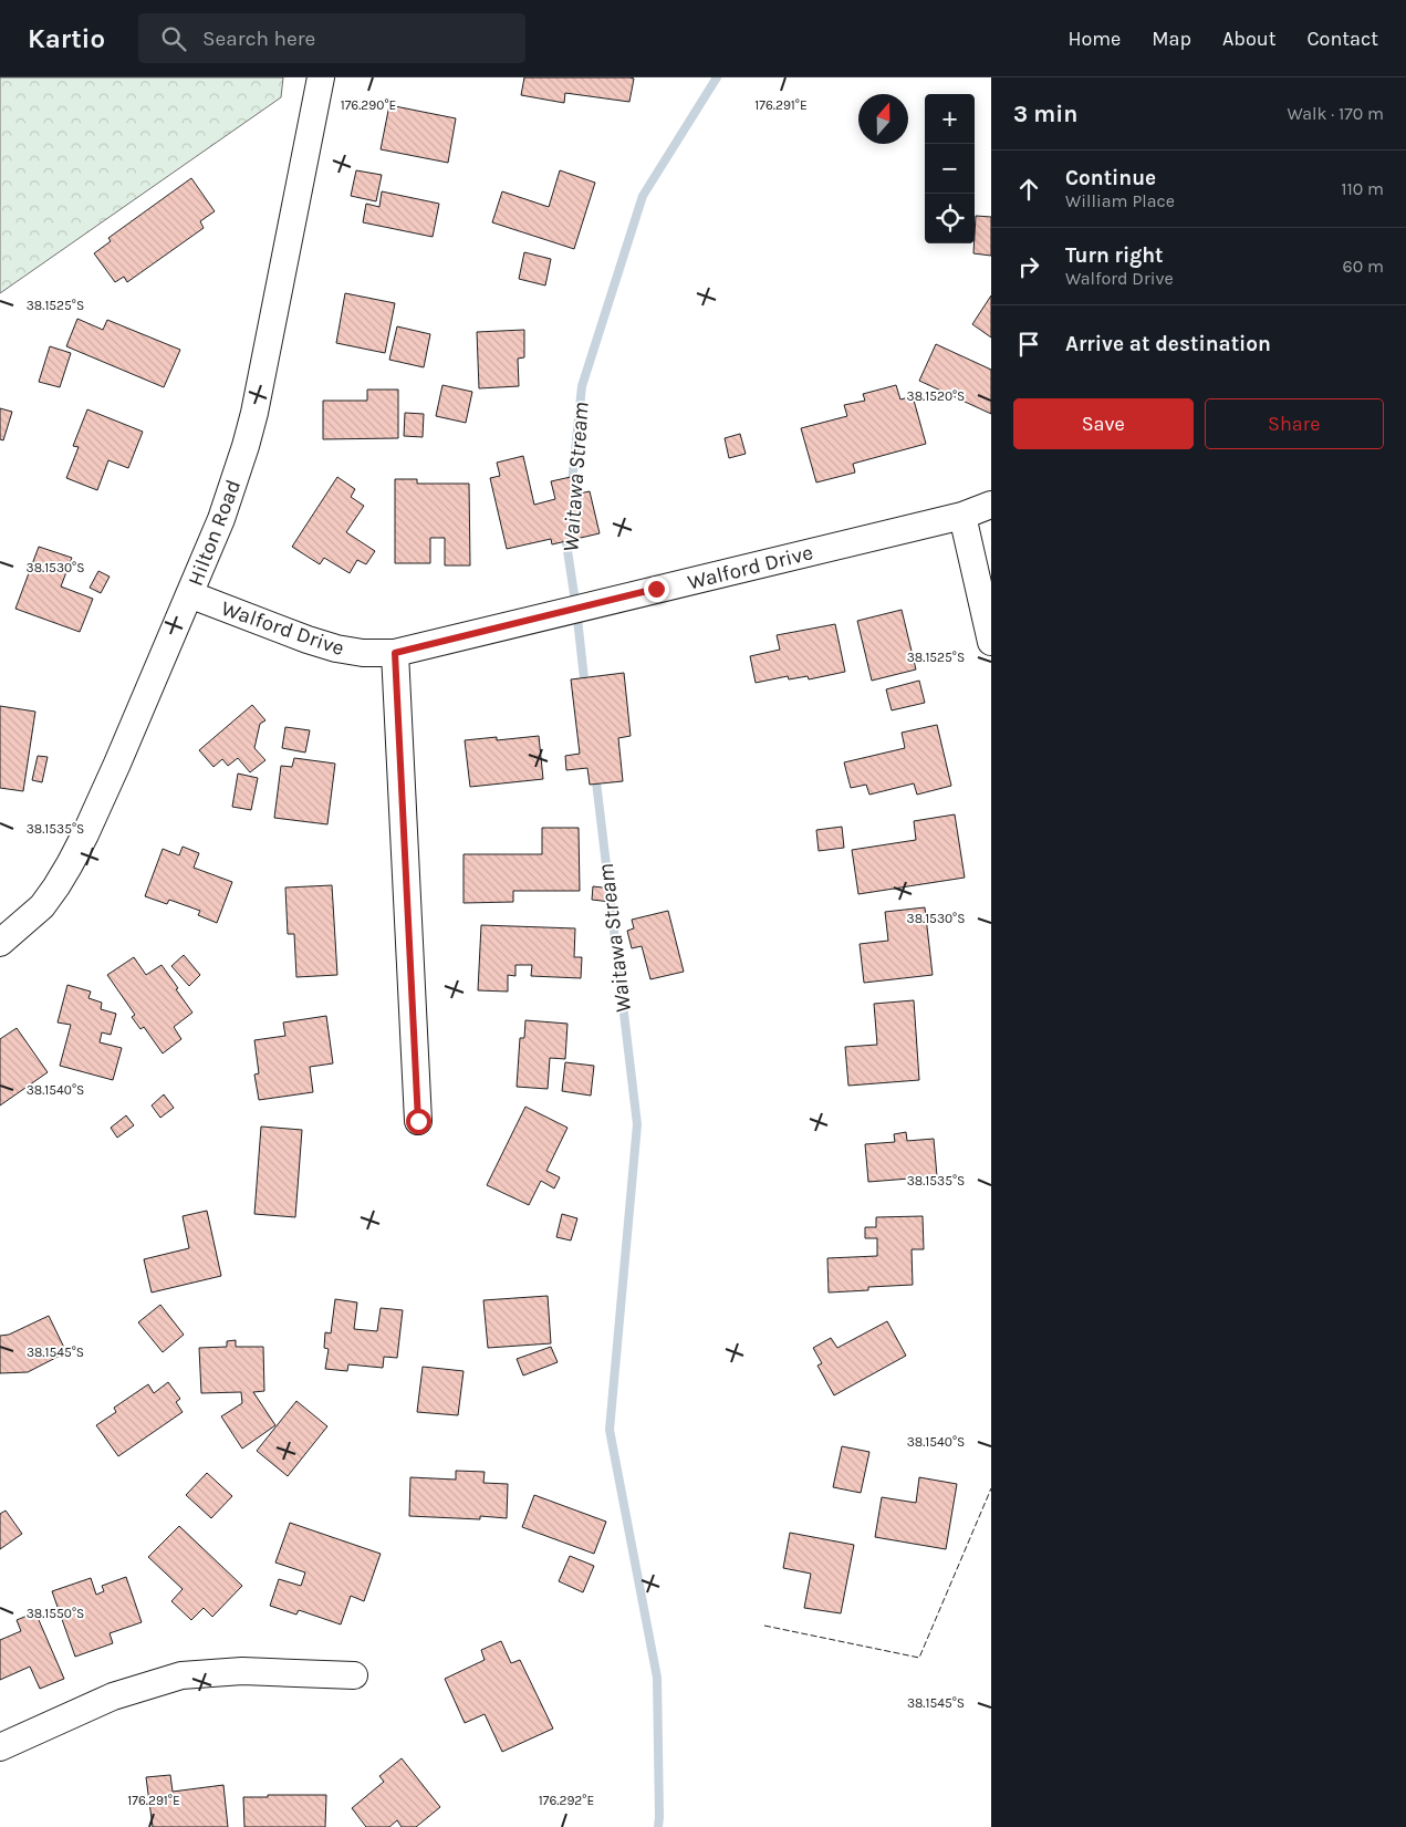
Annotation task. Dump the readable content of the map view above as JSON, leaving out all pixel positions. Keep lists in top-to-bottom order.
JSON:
{
  "streets": {
    "street": ["Hilton Road", "Walford Drive"]
  },
  "crossings": [
    ["Hilton Road", "Walford Drive"]
  ],
  "water": ["Waitawa Stream"],
  "north": "top",
  "page": {
    "header": "Kartio",
    "search": "Search here",
    "nav": [
      "Home",
      "Map",
      "About",
      "Contact"
    ],
    "heading": ["3 min", "Walk · 170 m"],
    "map_buttons": ["+", "−"],
    "list": [
      ["Continue", "William Place", "110 m"],
      ["Turn right", "Walford Drive", "60 m"],
      "Arrive at destination"
    ],
    "buttons": ["Save", "Share"]
  },
  "coordinates": [
    "176.290°E",
    "176.291°E",
    "38.1525°S",
    "38.1520°S",
    "38.1530°S",
    "38.1535°S",
    "38.1540°S",
    "38.1545°S",
    "38.1550°S",
    "176.292°E"
  ]
}
